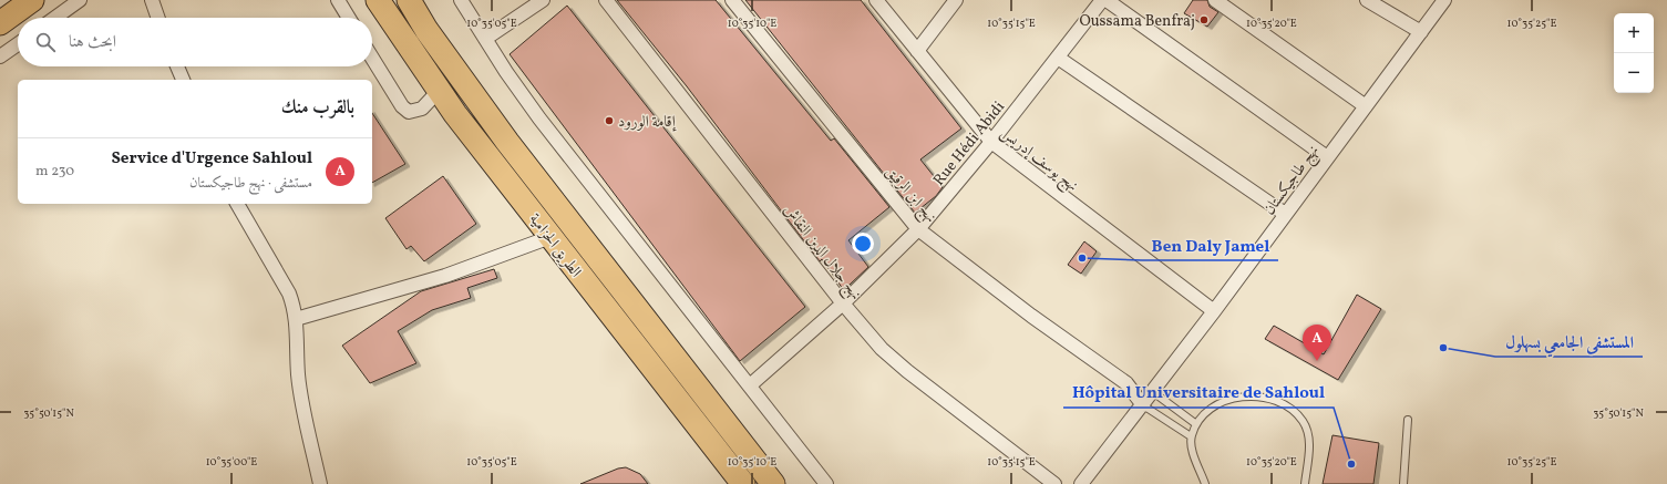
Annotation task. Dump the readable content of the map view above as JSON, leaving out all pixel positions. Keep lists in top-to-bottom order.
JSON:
{
  "streets": {
    "highway": ["الطريق الحزامية"],
    "street": [
      "Rue Hédi Abidi",
      "نهج يوسف إدريس",
      "نهج طاجيكستان",
      "نهج ابن الرقيق",
      "نهج جلال الدين النقاش"
    ]
  },
  "crossings": [
    ["Rue Hédi Abidi", "نهج يوسف إدريس"],
    ["Rue Hédi Abidi", "نهج ابن الرقيق"],
    ["Rue Hédi Abidi", "نهج جلال الدين النقاش"],
    ["نهج يوسف إدريس", "نهج طاجيكستان"],
    ["نهج طاجيكستان", "نهج ابن الرقيق"]
  ],
  "places": [
    "Oussama Benfraj",
    "إقامة الورود",
    "Ben Daly Jamel",
    "المستشفى الجامعي بسهلول",
    "Hôpital Universitaire de Sahloul"
  ],
  "page": {
    "map_buttons": ["+", "−"],
    "search": "ابحث هنا",
    "heading": "بالقرب منك",
    "list": [
      {
        "mark": "A",
        "name": "Service d'Urgence Sahloul",
        "note": "مستشفى · نهج طاجيكستان",
        "value": "230 m"
      }
    ],
    "pins": "A"
  },
  "coordinates": [
    "10°35'05\"E",
    "10°35'10\"E",
    "10°35'15\"E",
    "10°35'20\"E",
    "10°35'25\"E",
    "35°50'15\"N",
    "10°35'00\"E"
  ]
}
